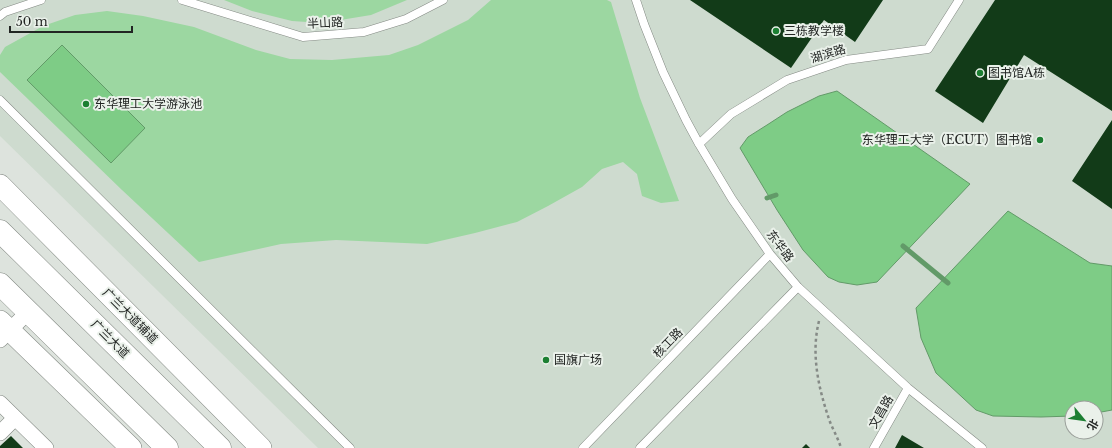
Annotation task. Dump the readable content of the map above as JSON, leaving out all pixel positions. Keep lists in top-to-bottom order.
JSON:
{
  "streets": {
    "main road": ["广兰大道辅道", "广兰大道"],
    "lane": [
      "半山路",
      "湖滨路",
      "东华路",
      "核工路",
      "文昌路"
    ]
  },
  "crossings": [
    ["湖滨路", "东华路"],
    ["东华路", "核工路"],
    ["东华路", "文昌路"]
  ],
  "places": [
    "三栋教学楼",
    "图书馆A栋",
    "东华理工大学游泳池",
    "东华理工大学（ECUT）图书馆",
    "国旗广场"
  ],
  "scale_bar": "50 m",
  "north": "bottom right"
}
